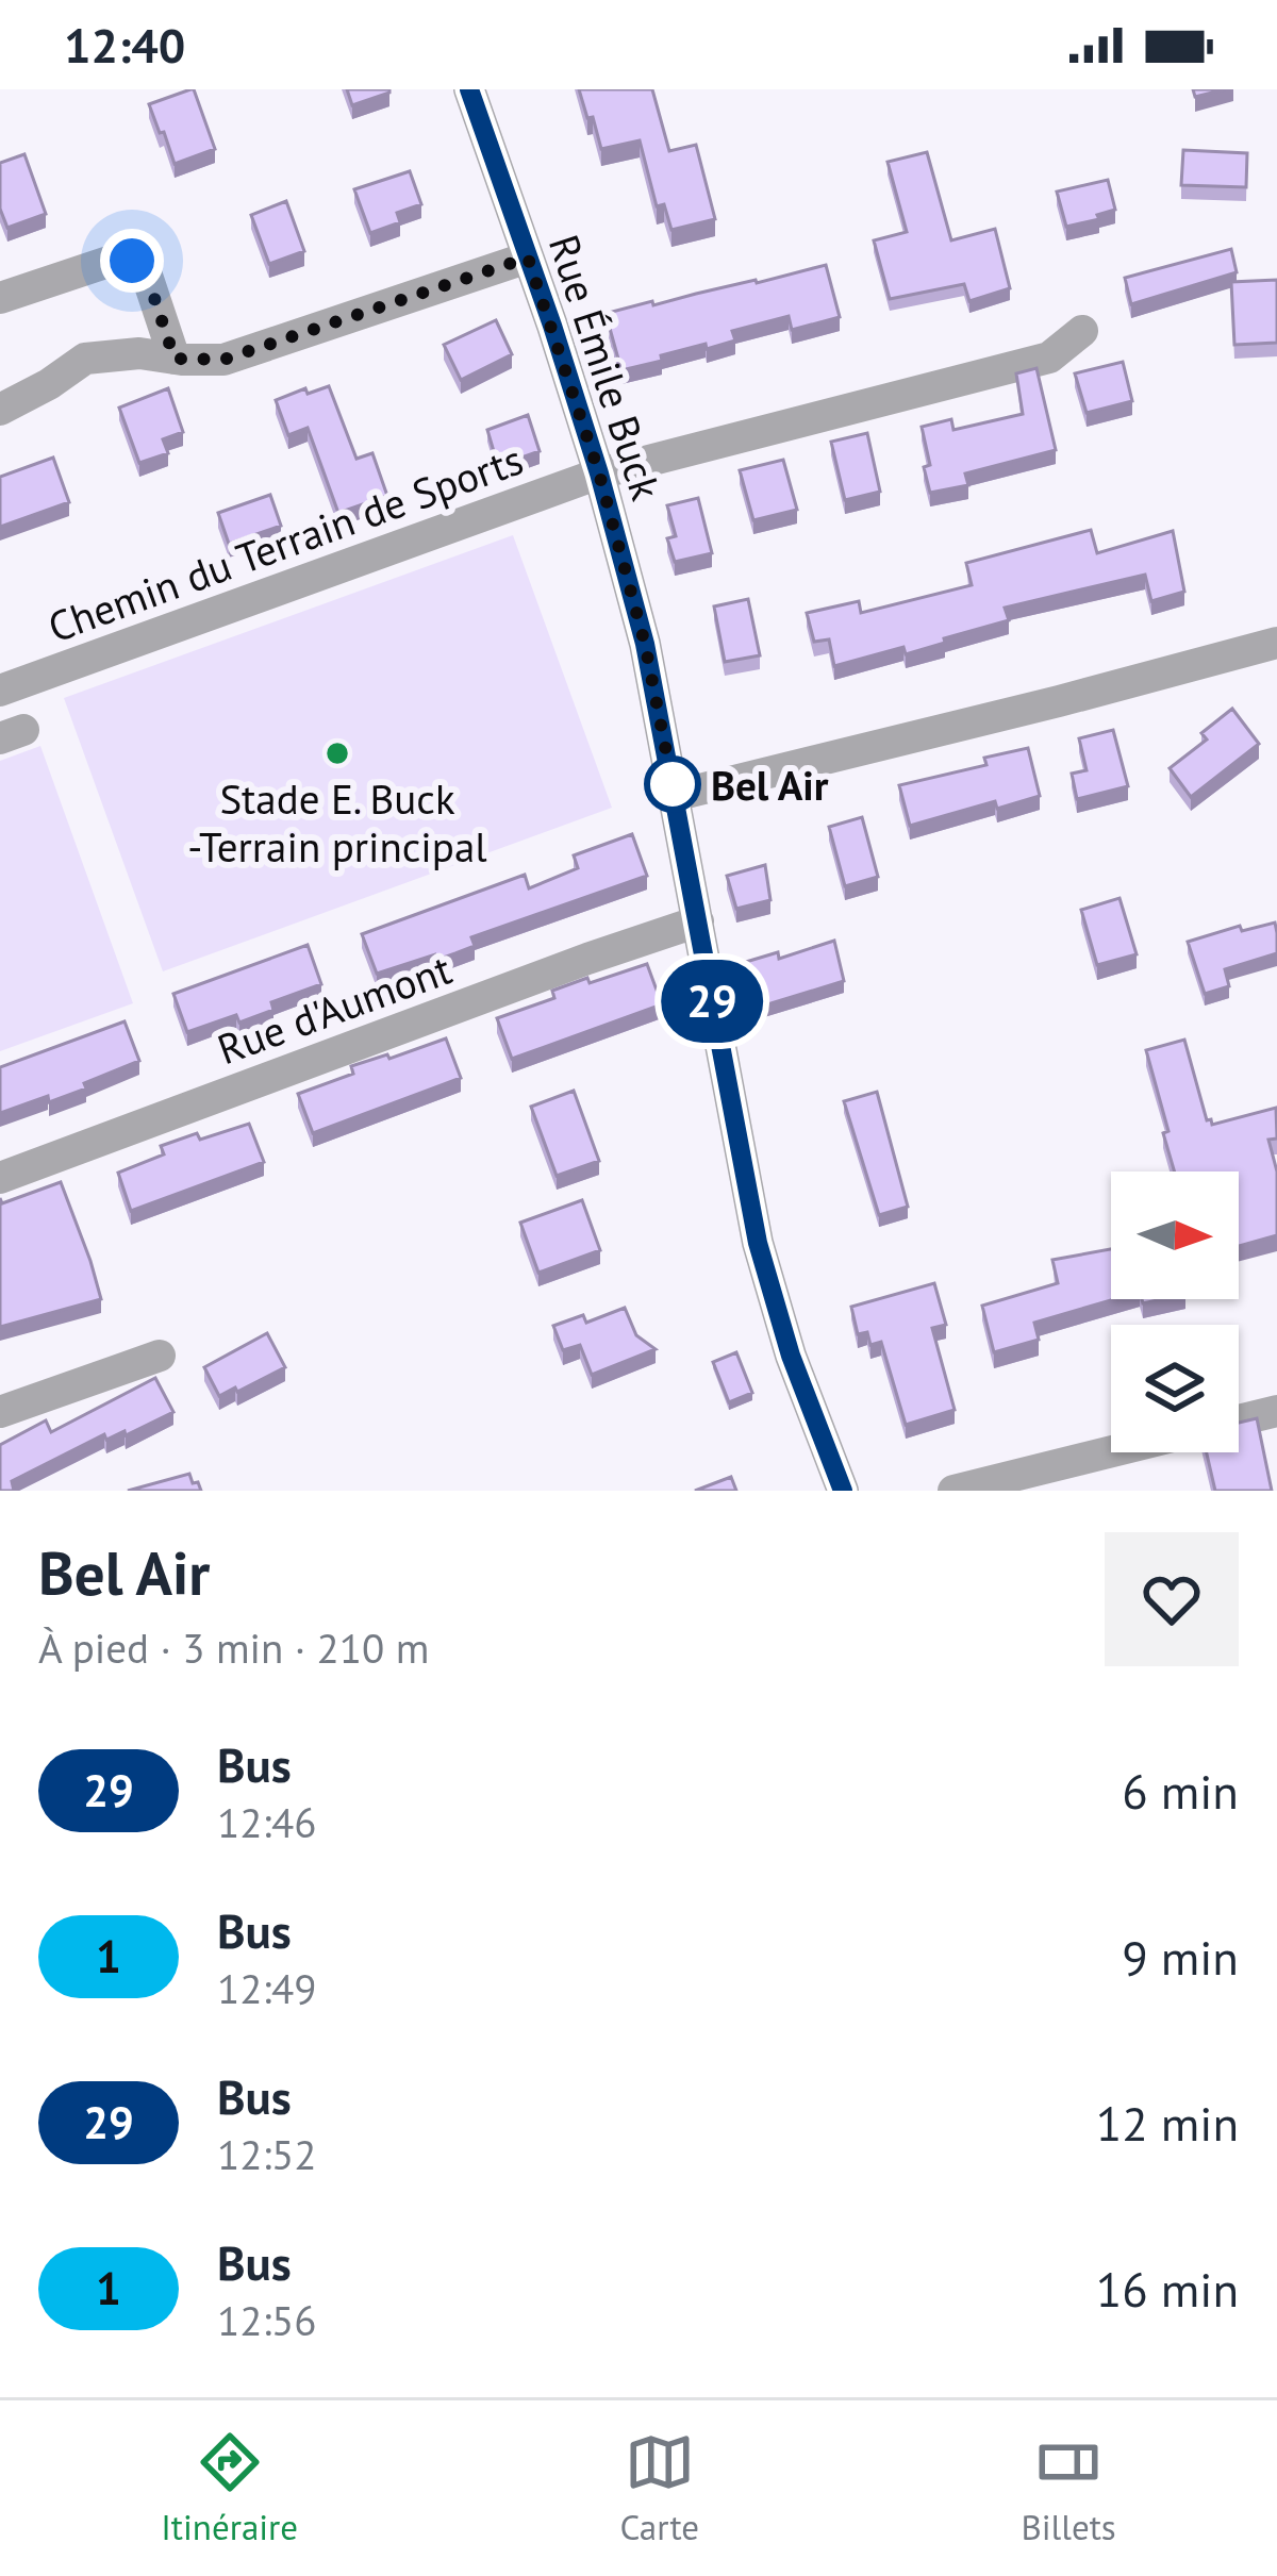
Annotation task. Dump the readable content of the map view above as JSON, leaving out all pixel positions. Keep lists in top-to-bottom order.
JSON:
{
  "streets": {
    "street": ["Rue Émile Buck", "Chemin du Terrain de Sports", "Rue d'Aumont"]
  },
  "crossings": [
    ["Rue Émile Buck", "Chemin du Terrain de Sports"],
    ["Rue Émile Buck", "Rue d'Aumont"]
  ],
  "places": ["Stade E. Buck -Terrain principal", "Bel Air"],
  "lines": ["bus line 29"],
  "north": "right",
  "page": {
    "status": "12:40",
    "on_map": "29",
    "heading": ["Bel Air", "À pied · 3 min · 210 m"],
    "list": [
      {
        "mark": "29",
        "name": "Bus",
        "note": "12:46",
        "value": "6 min"
      },
      {
        "mark": "1",
        "name": "Bus",
        "note": "12:49",
        "value": "9 min"
      },
      {
        "mark": "29",
        "name": "Bus",
        "note": "12:52",
        "value": "12 min"
      },
      {
        "mark": "1",
        "name": "Bus",
        "note": "12:56",
        "value": "16 min"
      }
    ],
    "tabs": ["Itinéraire", "Carte", "Billets"]
  }
}
